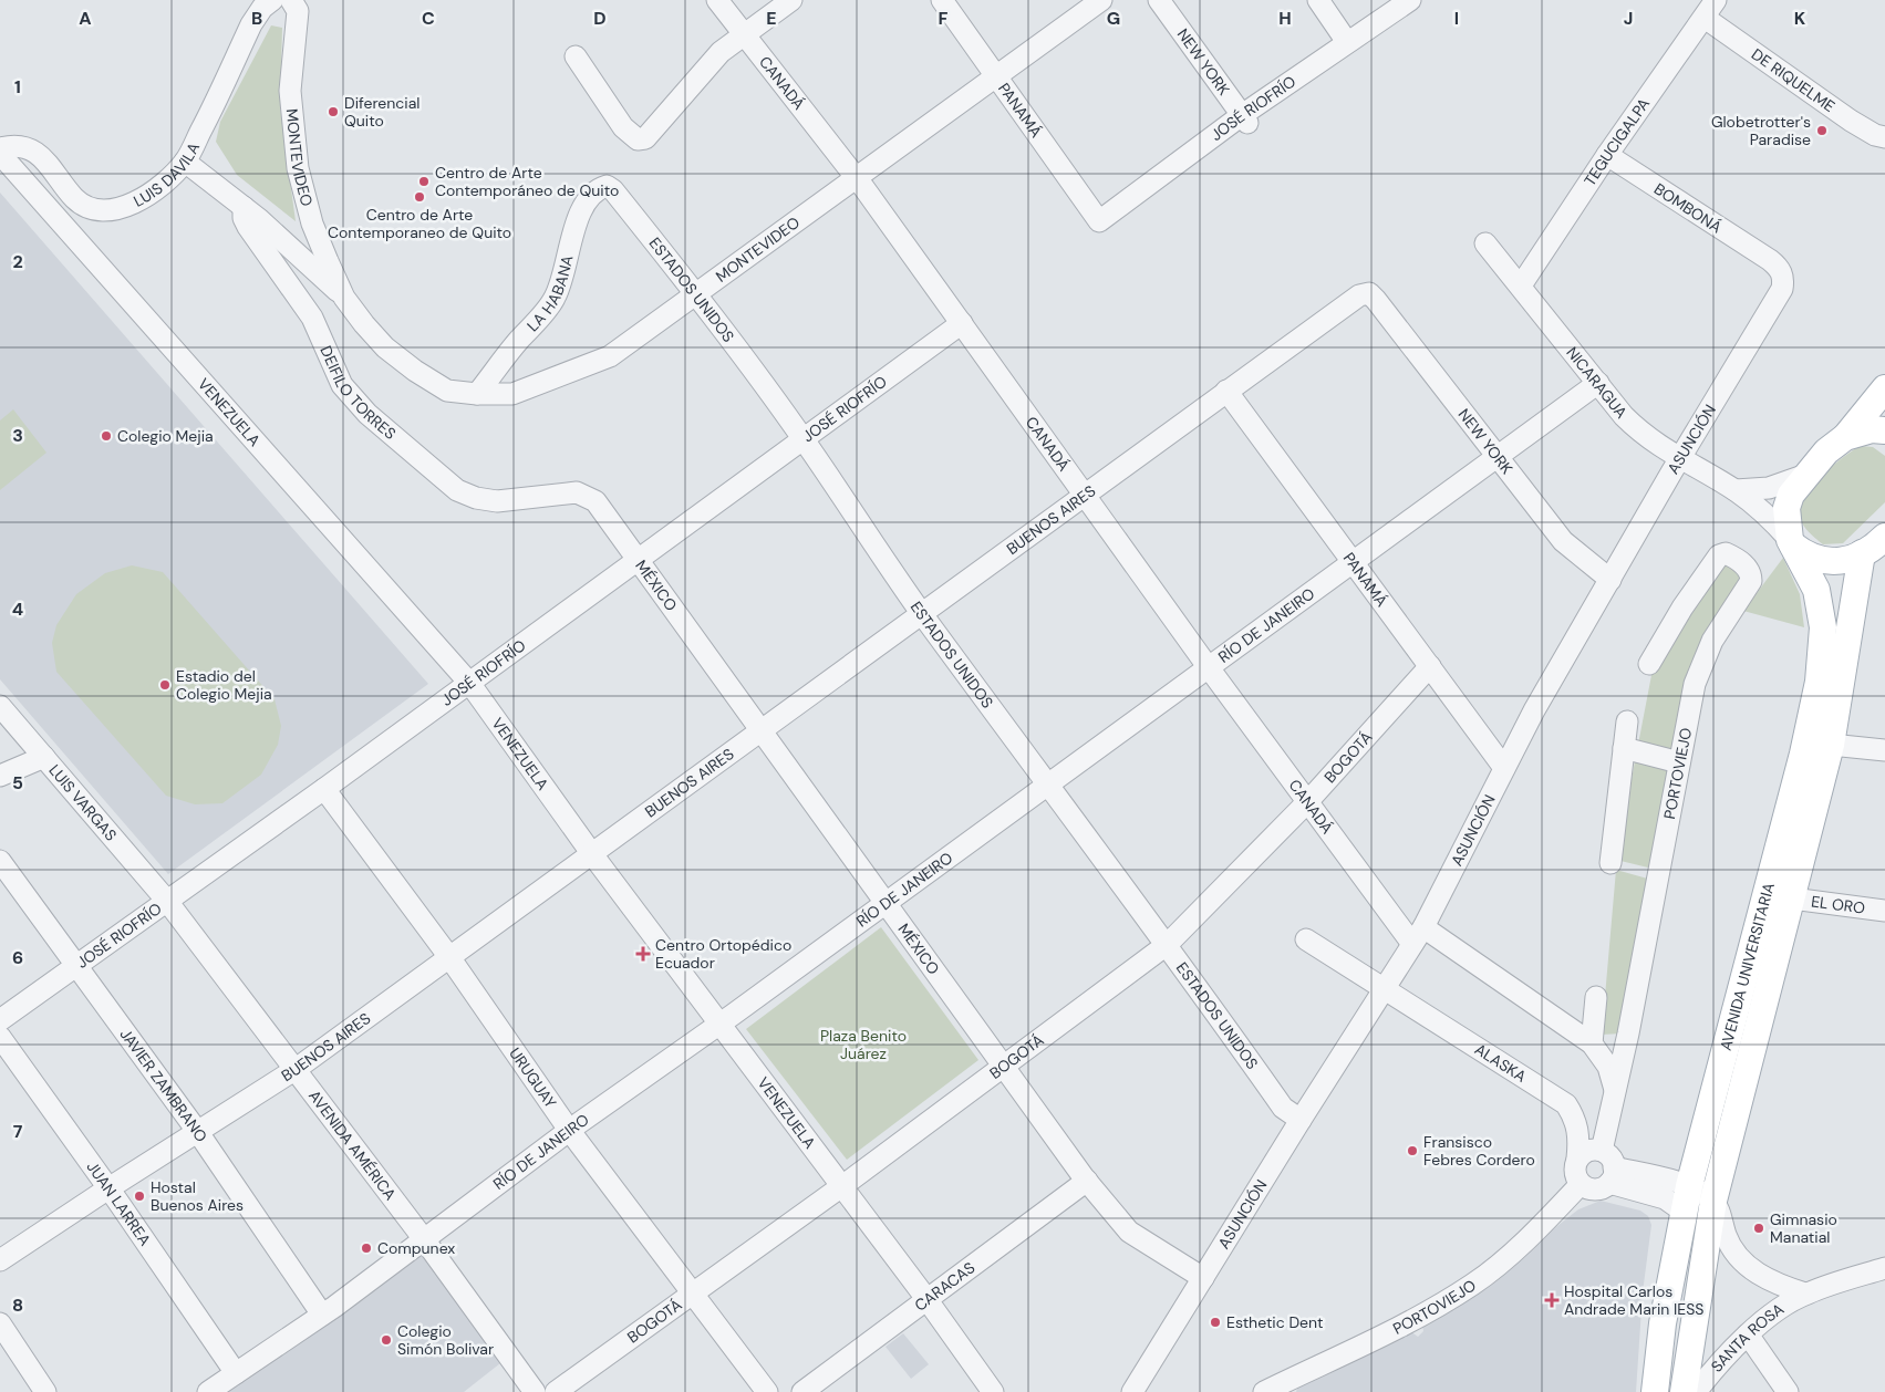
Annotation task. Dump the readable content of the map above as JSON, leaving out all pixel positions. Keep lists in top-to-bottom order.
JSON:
{
  "streets": {
    "main road": ["AVENIDA UNIVERSITARIA"],
    "street": [
      "NEW YORK",
      "DE RIQUELME",
      "CANADÁ",
      "JOSÉ RIOFRÍO",
      "PANAMÁ",
      "TEGUCIGALPA",
      "MONTEVIDEO",
      "LUIS DAVILA",
      "BOMBONÁ",
      "ESTADOS UNIDOS",
      "LA HABANA",
      "NICARAGUA",
      "DEIFILO TORRES",
      "VENEZUELA",
      "ASUNCIÓN",
      "BUENOS AIRES",
      "MÉXICO",
      "RÍO DE JANEIRO",
      "BOGOTÁ",
      "PORTOVIEJO",
      "LUIS VARGAS",
      "EL ORO",
      "ALASKA",
      "URUGUAY",
      "JAVIER ZAMBRANO",
      "AVENIDA AMÉRICA",
      "JUAN LARREA",
      "CARACAS",
      "SANTA ROSA"
    ]
  },
  "crossings": [
    ["NEW YORK", "JOSÉ RIOFRÍO"],
    ["NEW YORK", "ASUNCIÓN"],
    ["NEW YORK", "BUENOS AIRES"],
    ["NEW YORK", "RÍO DE JANEIRO"],
    ["DE RIQUELME", "TEGUCIGALPA"],
    ["CANADÁ", "JOSÉ RIOFRÍO"],
    ["CANADÁ", "MONTEVIDEO"],
    ["CANADÁ", "ASUNCIÓN"],
    ["CANADÁ", "BUENOS AIRES"],
    ["CANADÁ", "RÍO DE JANEIRO"],
    ["CANADÁ", "BOGOTÁ"],
    ["CANADÁ", "PORTOVIEJO"],
    ["JOSÉ RIOFRÍO", "PANAMÁ"],
    ["JOSÉ RIOFRÍO", "ESTADOS UNIDOS"],
    ["JOSÉ RIOFRÍO", "VENEZUELA"],
    ["JOSÉ RIOFRÍO", "MÉXICO"],
    ["JOSÉ RIOFRÍO", "LUIS VARGAS"],
    ["JOSÉ RIOFRÍO", "URUGUAY"],
    ["JOSÉ RIOFRÍO", "JAVIER ZAMBRANO"],
    ["JOSÉ RIOFRÍO", "AVENIDA AMÉRICA"],
    ["PANAMÁ", "MONTEVIDEO"],
    ["PANAMÁ", "ASUNCIÓN"],
    ["PANAMÁ", "BUENOS AIRES"],
    ["PANAMÁ", "RÍO DE JANEIRO"],
    ["PANAMÁ", "BOGOTÁ"],
    ["TEGUCIGALPA", "BOMBONÁ"],
    ["TEGUCIGALPA", "NICARAGUA"],
    ["MONTEVIDEO", "ESTADOS UNIDOS"],
    ["MONTEVIDEO", "LA HABANA"],
    ["MONTEVIDEO", "DEIFILO TORRES"],
    ["BOMBONÁ", "ASUNCIÓN"],
    ["ESTADOS UNIDOS", "LA HABANA"],
    ["ESTADOS UNIDOS", "ASUNCIÓN"],
    ["ESTADOS UNIDOS", "BUENOS AIRES"],
    ["ESTADOS UNIDOS", "RÍO DE JANEIRO"],
    ["ESTADOS UNIDOS", "BOGOTÁ"],
    ["NICARAGUA", "ASUNCIÓN"],
    ["NICARAGUA", "RÍO DE JANEIRO"],
    ["NICARAGUA", "AVENIDA UNIVERSITARIA"],
    ["DEIFILO TORRES", "MÉXICO"],
    ["VENEZUELA", "BUENOS AIRES"],
    ["VENEZUELA", "RÍO DE JANEIRO"],
    ["VENEZUELA", "BOGOTÁ"],
    ["VENEZUELA", "CARACAS"],
    ["ASUNCIÓN", "MÉXICO"],
    ["ASUNCIÓN", "ALASKA"],
    ["BUENOS AIRES", "MÉXICO"],
    ["BUENOS AIRES", "URUGUAY"],
    ["BUENOS AIRES", "JAVIER ZAMBRANO"],
    ["BUENOS AIRES", "AVENIDA AMÉRICA"],
    ["BUENOS AIRES", "JUAN LARREA"],
    ["MÉXICO", "RÍO DE JANEIRO"],
    ["MÉXICO", "BOGOTÁ"],
    ["MÉXICO", "CARACAS"],
    ["RÍO DE JANEIRO", "URUGUAY"],
    ["RÍO DE JANEIRO", "JAVIER ZAMBRANO"],
    ["RÍO DE JANEIRO", "AVENIDA AMÉRICA"],
    ["RÍO DE JANEIRO", "JUAN LARREA"],
    ["BOGOTÁ", "URUGUAY"],
    ["PORTOVIEJO", "ALASKA"],
    ["LUIS VARGAS", "AVENIDA AMÉRICA"],
    ["EL ORO", "AVENIDA UNIVERSITARIA"],
    ["AVENIDA UNIVERSITARIA", "SANTA ROSA"]
  ],
  "parks": ["Plaza Benito Juárez"],
  "places": {
    "other": [
      "Diferencial Quito",
      "Globetrotter's Paradise",
      "Centro de Arte Contemporáneo de Quito",
      "Centro de Arte Contemporaneo de Quito",
      "Colegio Mejia",
      "Estadio del Colegio Mejia",
      "Fransisco Febres Cordero",
      "Hostal Buenos Aires",
      "Gimnasio Manatial",
      "Compunex",
      "Esthetic Dent",
      "Colegio Simón Bolivar"
    ],
    "health": ["Centro Ortopédico Ecuador", "Hospital Carlos Andrade Marin IESS"]
  },
  "grid": {
    "columns": [
      "A",
      "B",
      "C",
      "D",
      "E",
      "F",
      "G",
      "H",
      "I",
      "J",
      "K"
    ],
    "rows": [
      "1",
      "2",
      "3",
      "4",
      "5",
      "6",
      "7",
      "8"
    ]
  }
}
